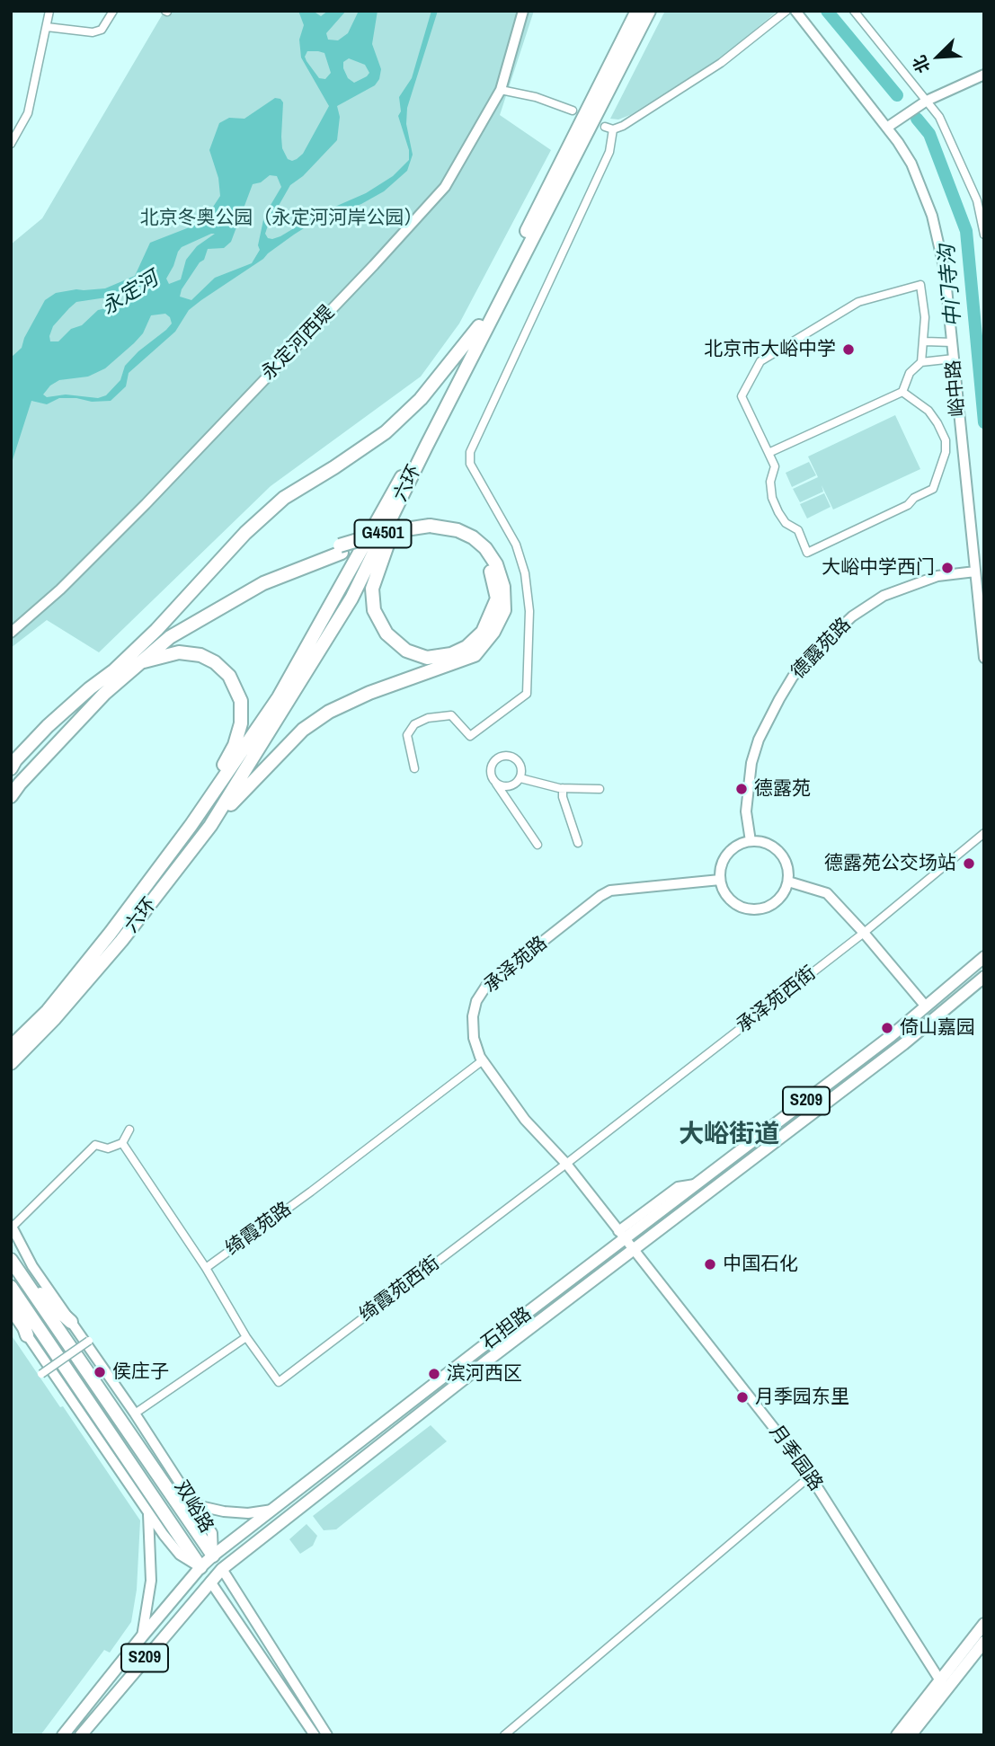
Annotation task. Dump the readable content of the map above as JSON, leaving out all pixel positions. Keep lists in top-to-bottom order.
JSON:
{
  "streets": {
    "highway": ["六环", "G4501", "双峪路"],
    "main road": ["S209", "石担路"],
    "street": [
      "永定河西堤",
      "峪中路",
      "德露苑路",
      "承泽苑路",
      "承泽苑西街",
      "绮霞苑路",
      "绮霞苑西街",
      "月季园路"
    ]
  },
  "crossings": [
    ["峪中路", "德露苑路"],
    ["六环", "G4501"],
    ["德露苑路", "承泽苑路"],
    ["承泽苑路", "承泽苑西街"],
    ["承泽苑路", "绮霞苑路"],
    ["承泽苑路", "绮霞苑西街"],
    ["承泽苑路", "石担路"],
    ["承泽苑路", "月季园路"],
    ["承泽苑西街", "绮霞苑西街"],
    ["绮霞苑路", "绮霞苑西街"],
    ["石担路", "月季园路"],
    ["石担路", "双峪路"]
  ],
  "districts": ["大峪街道"],
  "water": ["中门寺沟", "永定河"],
  "parks": ["北京冬奥公园（永定河河岸公园）"],
  "places": [
    "北京市大峪中学",
    "大峪中学西门",
    "德露苑",
    "德露苑公交场站",
    "倚山嘉园",
    "中国石化",
    "侯庄子",
    "滨河西区",
    "月季园东里"
  ],
  "north": "bottom left"
}
